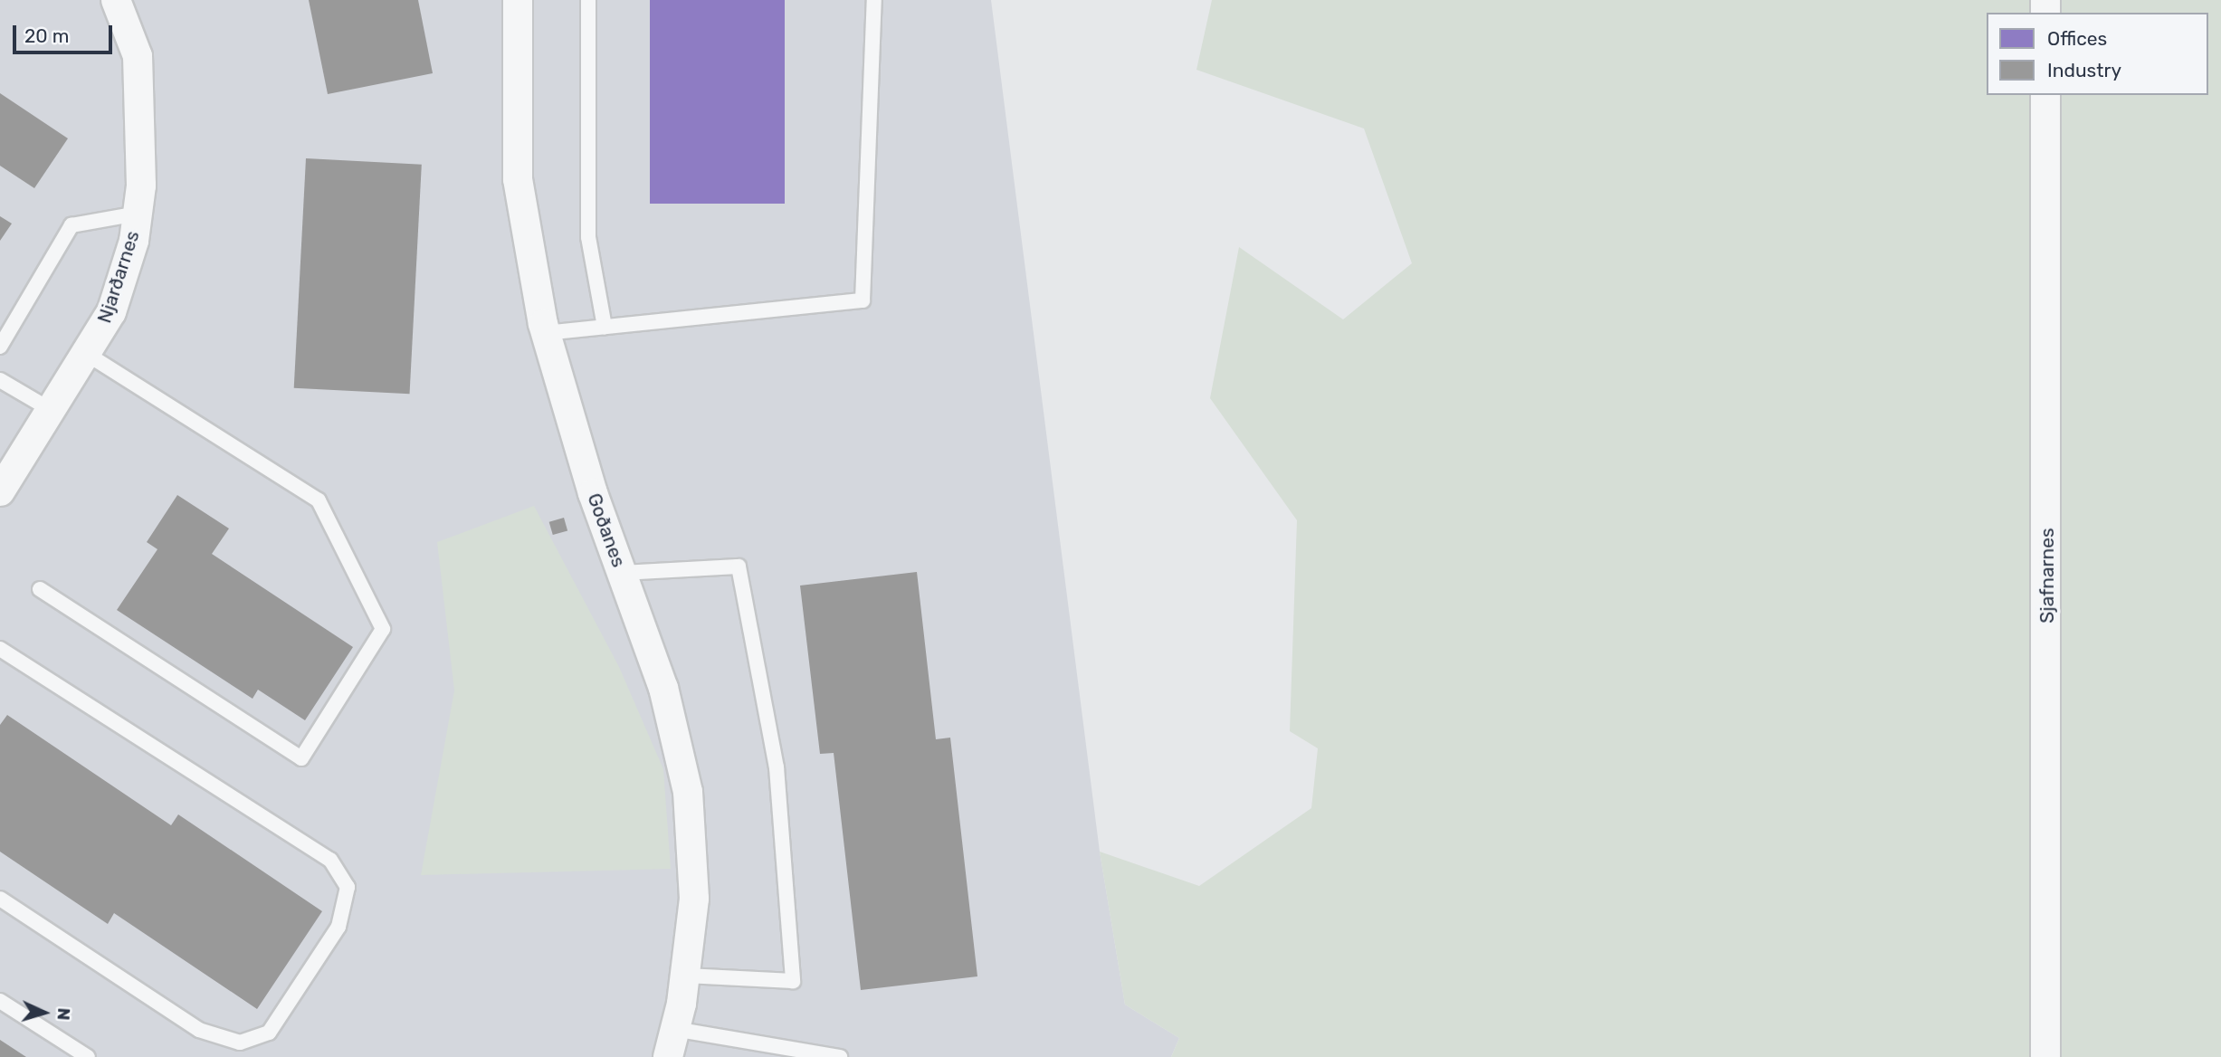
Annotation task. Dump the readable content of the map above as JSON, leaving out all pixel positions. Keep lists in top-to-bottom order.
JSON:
{
  "streets": {
    "street": ["Njarðarnes", "Goðanes", "Sjafnarnes"]
  },
  "legend": ["Offices", "Industry"],
  "scale_bar": "20 m",
  "north": "right"
}
